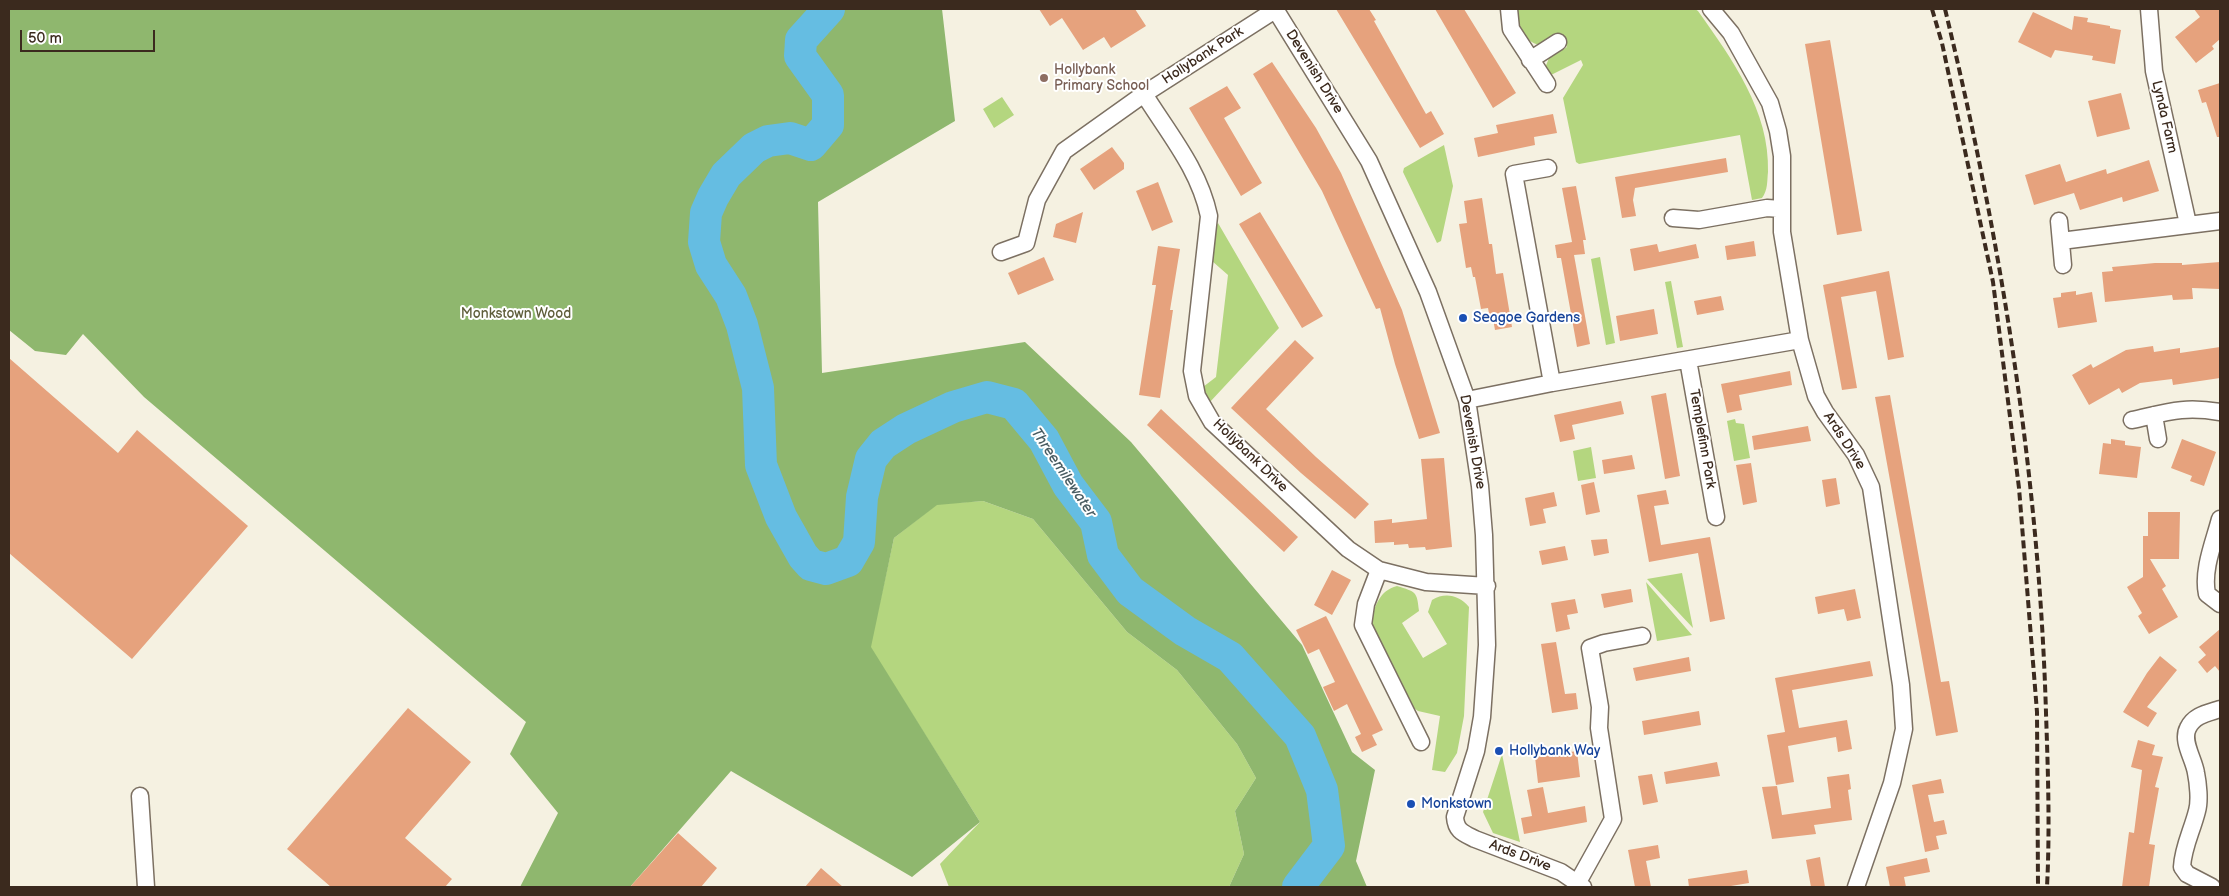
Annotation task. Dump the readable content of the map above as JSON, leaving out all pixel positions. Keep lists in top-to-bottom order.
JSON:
{
  "streets": {
    "street": [
      "Hollybank Park",
      "Devenish Drive",
      "Lynda Farm",
      "Templefinn Park",
      "Ards Drive",
      "Hollybank Drive"
    ]
  },
  "crossings": [
    ["Hollybank Park", "Devenish Drive"],
    ["Hollybank Park", "Hollybank Drive"],
    ["Devenish Drive", "Ards Drive"],
    ["Devenish Drive", "Hollybank Drive"]
  ],
  "water": ["Threemilewater"],
  "parks": ["Monkstown Wood"],
  "places": [
    "Hollybank Primary School",
    "Seagoe Gardens",
    "Hollybank Way",
    "Monkstown"
  ],
  "scale_bar": "50 m"
}
